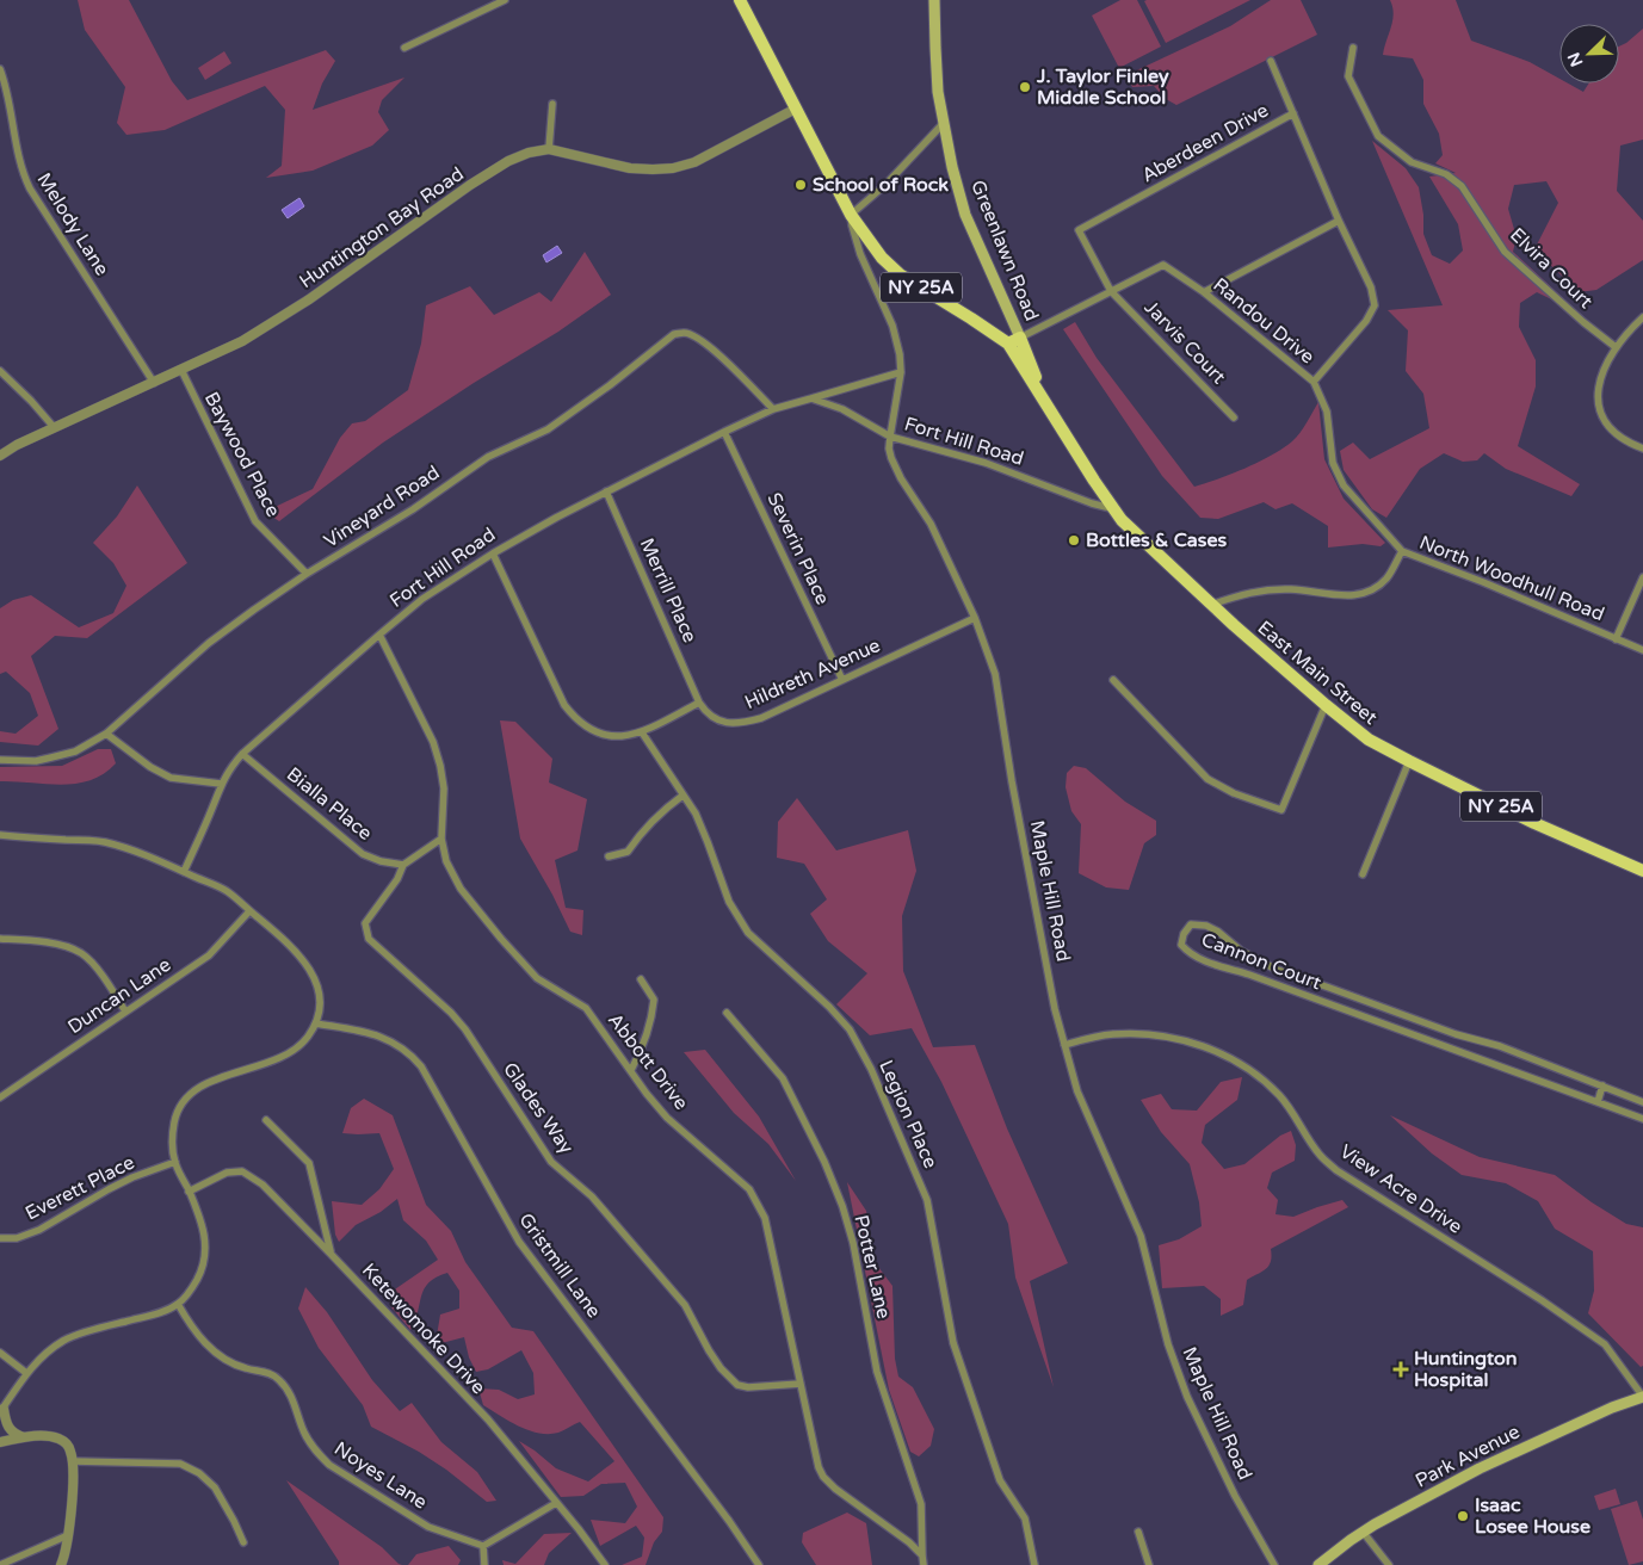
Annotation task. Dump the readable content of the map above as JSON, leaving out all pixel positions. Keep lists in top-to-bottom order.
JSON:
{
  "streets": {
    "main road": [
      "Greenlawn Road",
      "NY 25A",
      "East Main Street",
      "Park Avenue"
    ],
    "street": [
      "Aberdeen Drive",
      "Melody Lane",
      "Huntington Bay Road",
      "Elvira Court",
      "Randou Drive",
      "Jarvis Court",
      "Fort Hill Road",
      "Baywood Place",
      "Vineyard Road",
      "Severin Place",
      "North Woodhull Road",
      "Merrill Place",
      "Hildreth Avenue",
      "Bialla Place",
      "Maple Hill Road",
      "Cannon Court",
      "Duncan Lane",
      "Abbott Drive",
      "Glades Way",
      "Legion Place",
      "Everett Place",
      "View Acre Drive",
      "Gristmill Lane",
      "Potter Lane",
      "Ketewomoke Drive",
      "Noyes Lane"
    ]
  },
  "crossings": [
    ["Aberdeen Drive", "Randou Drive"],
    ["Aberdeen Drive", "Jarvis Court"],
    ["Melody Lane", "Huntington Bay Road"],
    ["Huntington Bay Road", "Baywood Place"],
    ["Huntington Bay Road", "East Main Street"],
    ["Greenlawn Road", "Randou Drive"],
    ["Greenlawn Road", "East Main Street"],
    ["Randou Drive", "Jarvis Court"],
    ["Randou Drive", "North Woodhull Road"],
    ["Randou Drive", "East Main Street"],
    ["Fort Hill Road", "Vineyard Road"],
    ["Fort Hill Road", "Severin Place"],
    ["Fort Hill Road", "Merrill Place"],
    ["Fort Hill Road", "East Main Street"],
    ["Fort Hill Road", "Bialla Place"],
    ["Fort Hill Road", "Maple Hill Road"],
    ["Fort Hill Road", "Abbott Drive"],
    ["Baywood Place", "Vineyard Road"],
    ["Severin Place", "Hildreth Avenue"],
    ["North Woodhull Road", "East Main Street"],
    ["Merrill Place", "Hildreth Avenue"],
    ["East Main Street", "Maple Hill Road"],
    ["Hildreth Avenue", "Maple Hill Road"],
    ["Bialla Place", "Glades Way"],
    ["Maple Hill Road", "View Acre Drive"],
    ["Abbott Drive", "Glades Way"],
    ["Abbott Drive", "Potter Lane"],
    ["View Acre Drive", "Park Avenue"]
  ],
  "places": {
    "other": [
      "J. Taylor Finley Middle School",
      "School of Rock",
      "Bottles & Cases",
      "Isaac Losee House"
    ],
    "health": ["Huntington Hospital"]
  },
  "north": "bottom left"
}
